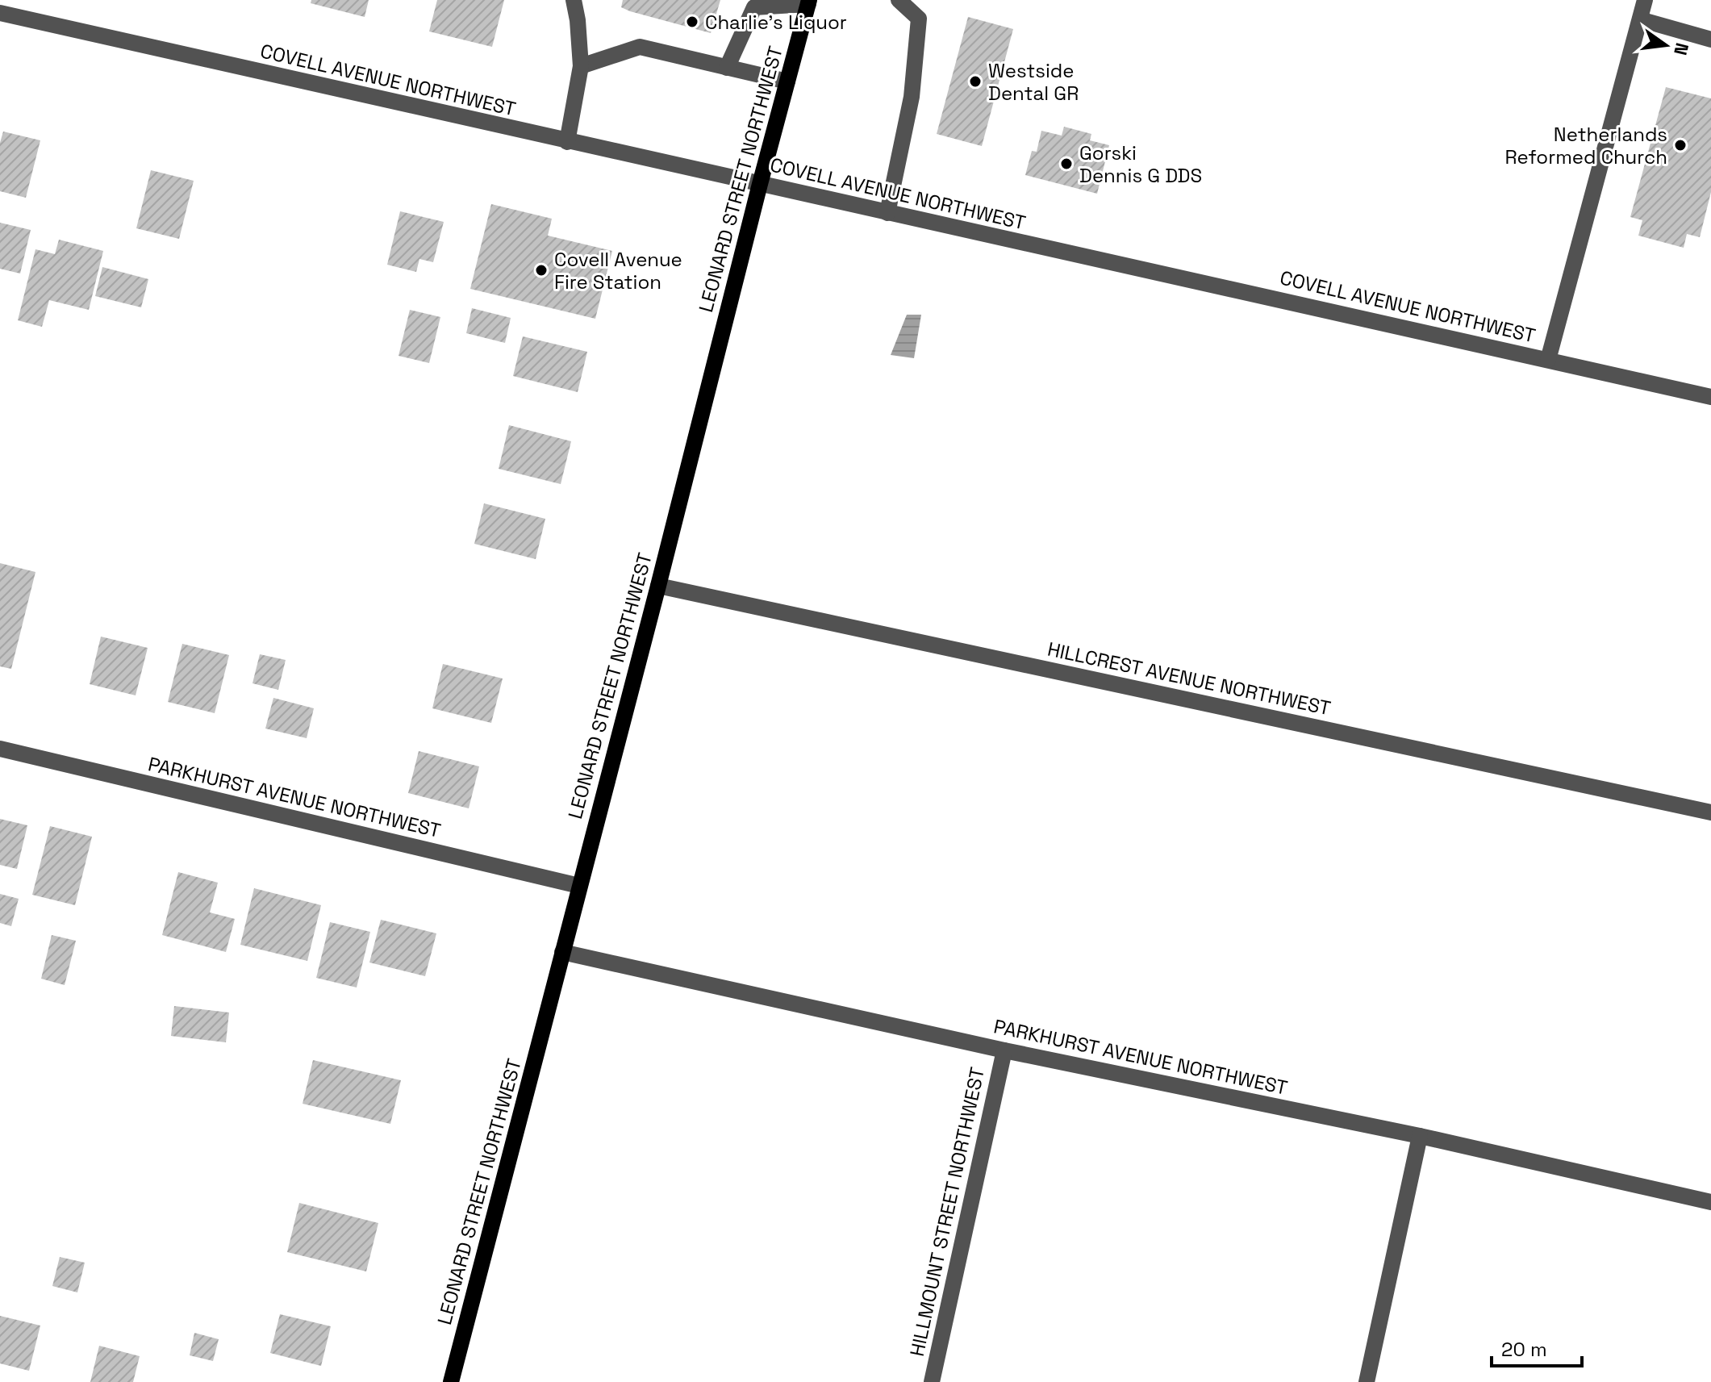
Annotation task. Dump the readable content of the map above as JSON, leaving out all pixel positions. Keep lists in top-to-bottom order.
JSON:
{
  "streets": {
    "main road": ["LEONARD STREET NORTHWEST"],
    "street": [
      "COVELL AVENUE NORTHWEST",
      "HILLCREST AVENUE NORTHWEST",
      "PARKHURST AVENUE NORTHWEST",
      "HILLMOUNT STREET NORTHWEST"
    ]
  },
  "crossings": [
    ["COVELL AVENUE NORTHWEST", "LEONARD STREET NORTHWEST"],
    ["LEONARD STREET NORTHWEST", "HILLCREST AVENUE NORTHWEST"],
    ["LEONARD STREET NORTHWEST", "PARKHURST AVENUE NORTHWEST"],
    ["PARKHURST AVENUE NORTHWEST", "HILLMOUNT STREET NORTHWEST"]
  ],
  "places": [
    "Charlie's Liquor",
    "Westside Dental GR",
    "Netherlands Reformed Church",
    "Gorski Dennis G DDS",
    "Covell Avenue Fire Station"
  ],
  "scale_bar": "20 m",
  "north": "right"
}
